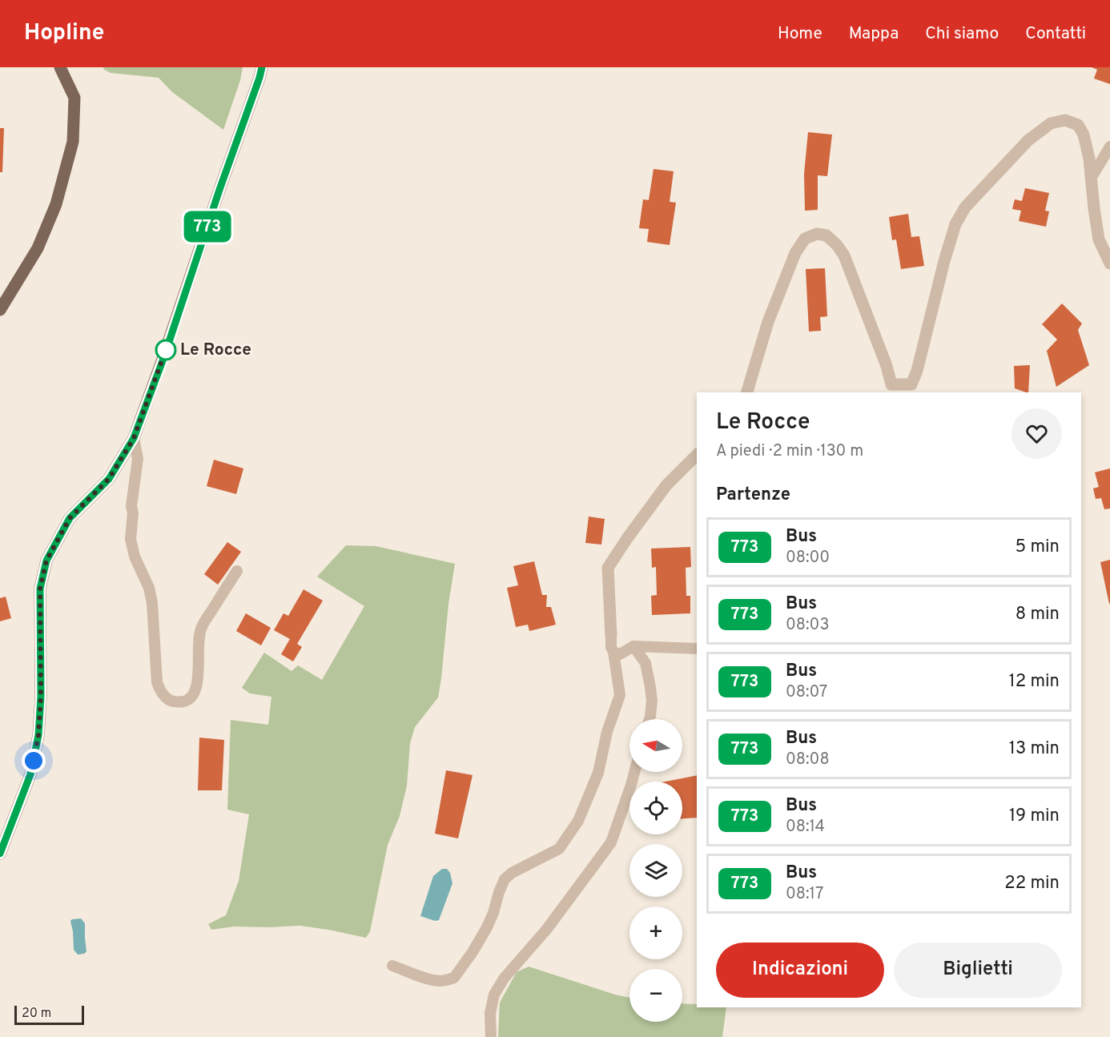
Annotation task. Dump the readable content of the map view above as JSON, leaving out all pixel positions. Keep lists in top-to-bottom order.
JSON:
{
  "places": ["Le Rocce"],
  "lines": ["bus line 773"],
  "scale_bar": "20 m",
  "north": "left",
  "page": {
    "header": "Hopline",
    "nav": [
      "Home",
      "Mappa",
      "Chi siamo",
      "Contatti"
    ],
    "on_map": "773",
    "heading": [
      ["Le Rocce", "A piedi · 2 min · 130 m"],
      "Partenze"
    ],
    "list": [
      {
        "mark": "773",
        "name": "Bus",
        "note": "08:00",
        "value": "5 min"
      },
      {
        "mark": "773",
        "name": "Bus",
        "note": "08:03",
        "value": "8 min"
      },
      {
        "mark": "773",
        "name": "Bus",
        "note": "08:07",
        "value": "12 min"
      },
      {
        "mark": "773",
        "name": "Bus",
        "note": "08:08",
        "value": "13 min"
      },
      {
        "mark": "773",
        "name": "Bus",
        "note": "08:14",
        "value": "19 min"
      },
      {
        "mark": "773",
        "name": "Bus",
        "note": "08:17",
        "value": "22 min"
      }
    ],
    "map_buttons": ["+", "−"],
    "buttons": ["Indicazioni", "Biglietti"],
    "scale": "20 m"
  }
}
